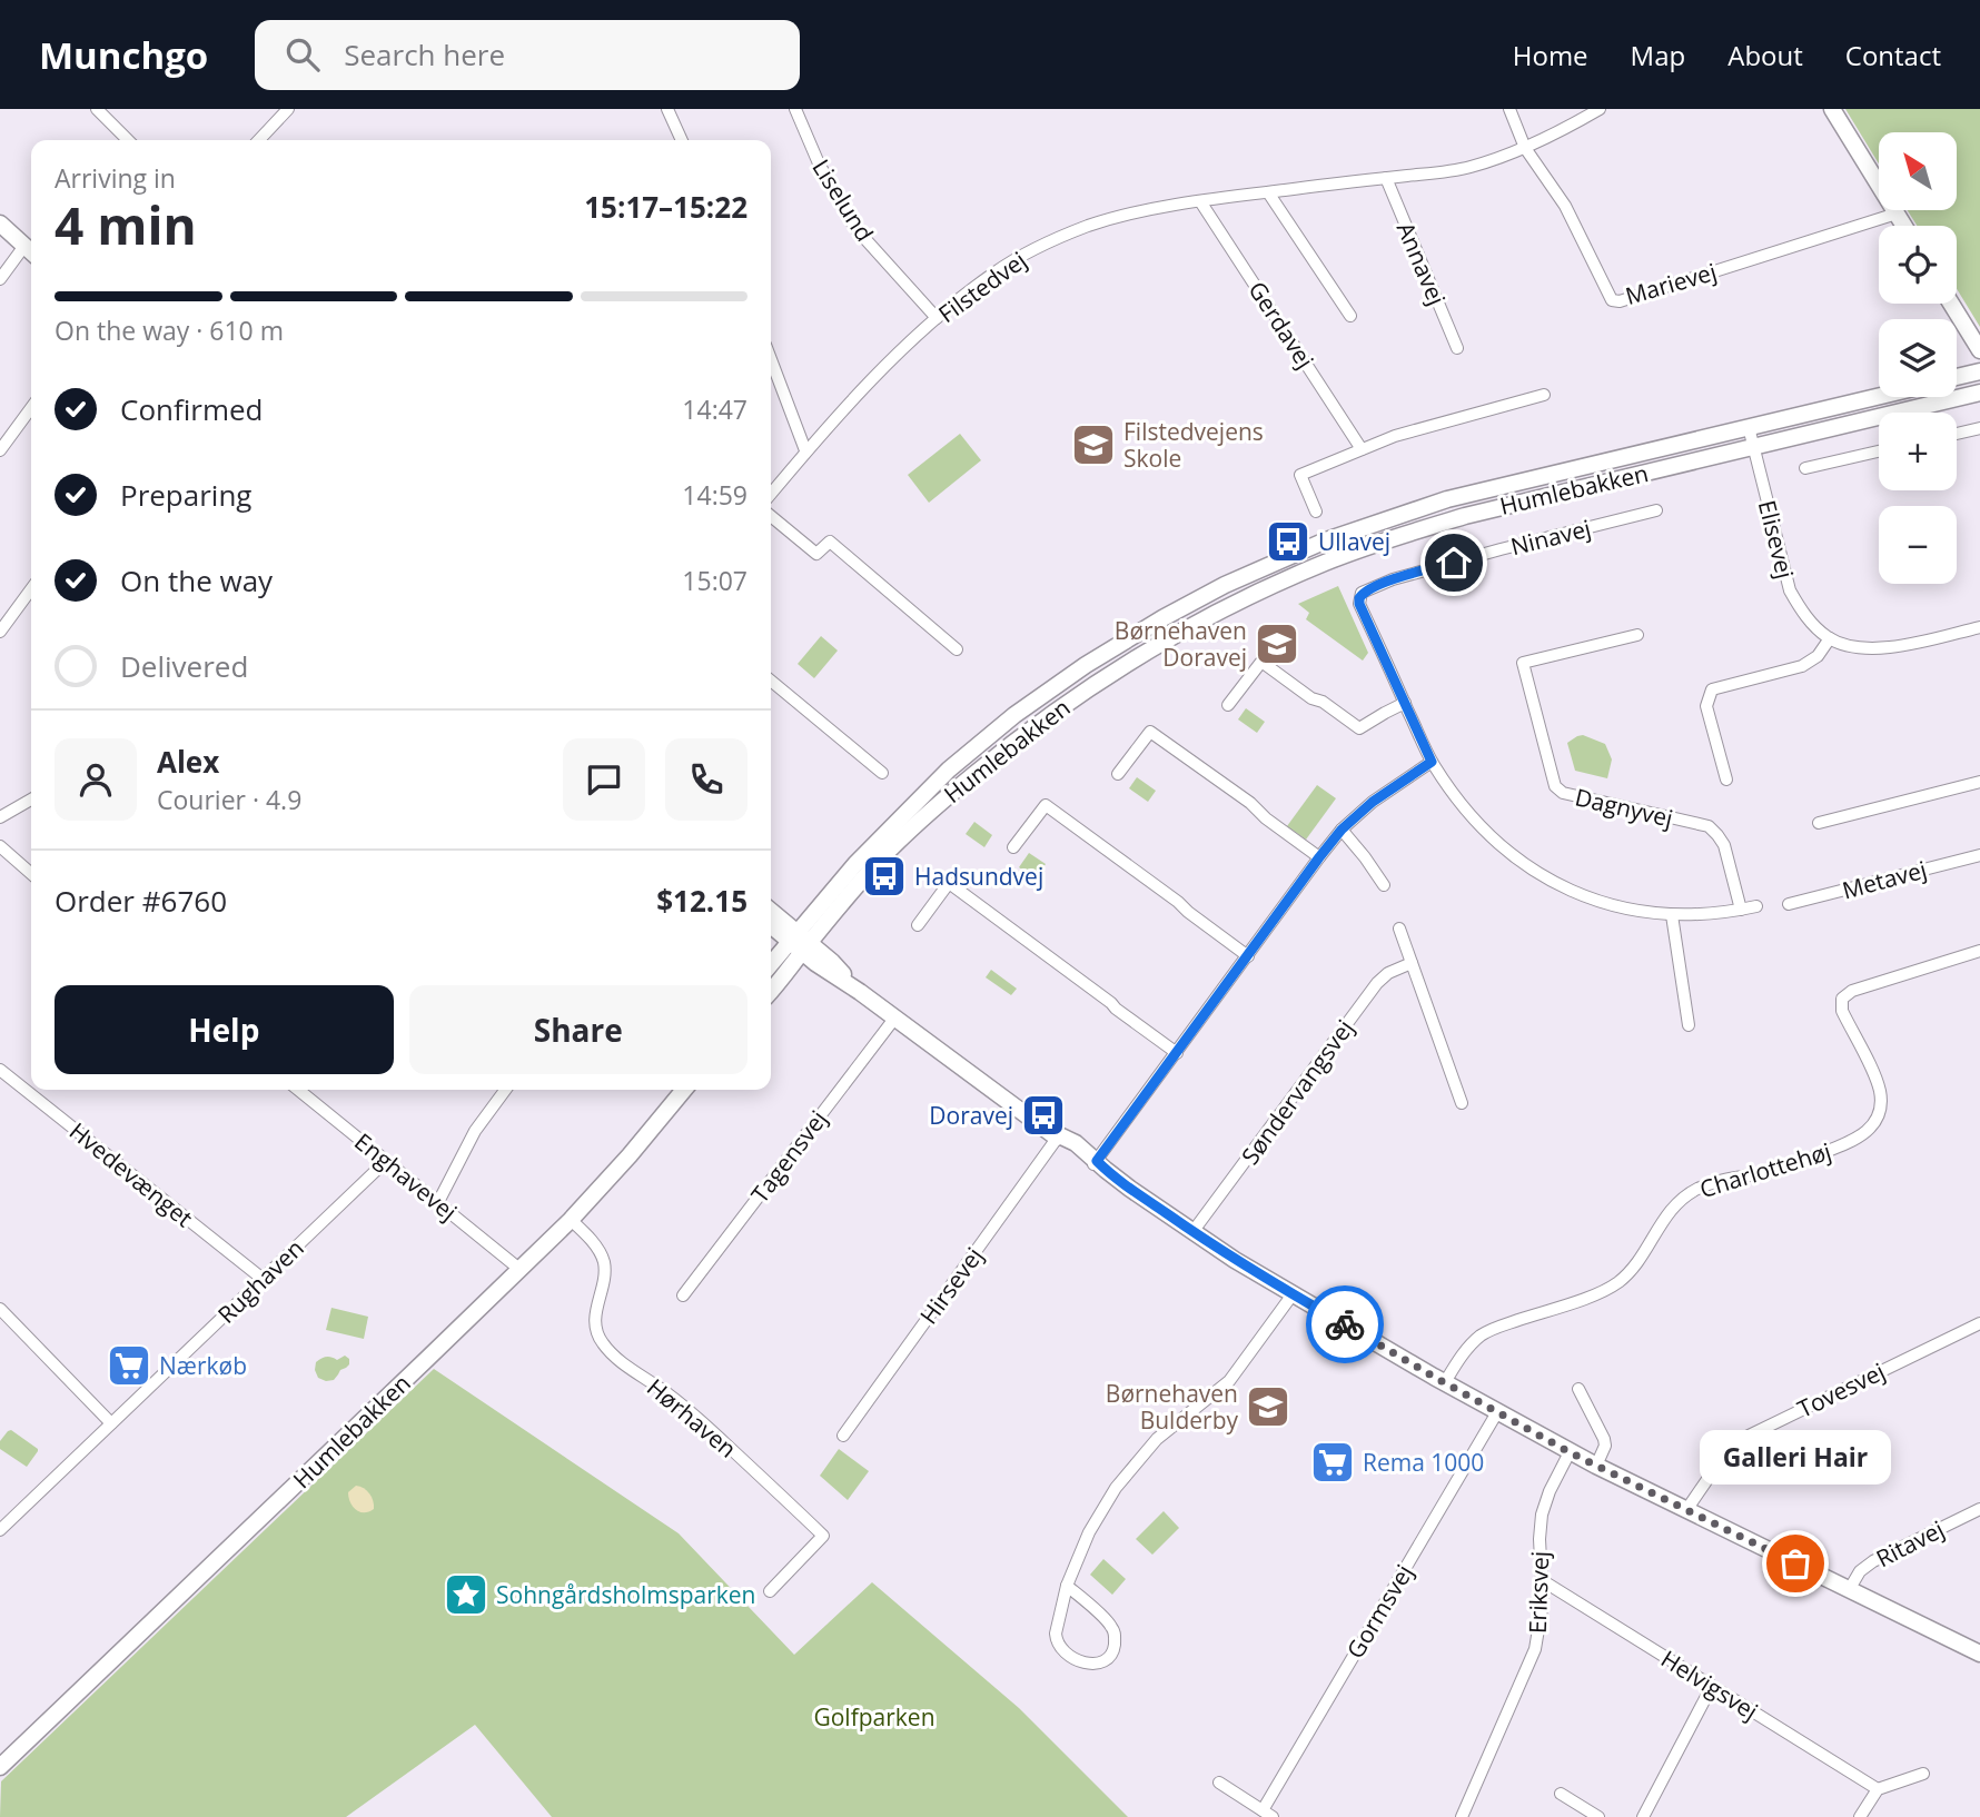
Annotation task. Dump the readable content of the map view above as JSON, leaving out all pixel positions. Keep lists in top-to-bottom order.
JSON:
{
  "streets": {
    "street": [
      "Liselund",
      "Annavej",
      "Marievej",
      "Filstedvej",
      "Gerdavej",
      "Humlebakken",
      "Ninavej",
      "Elisevej",
      "Dagnyvej",
      "Metavej",
      "Søndervangsvej",
      "Tagensvej",
      "Charlottehøj",
      "Hvedevænget",
      "Enghavevej",
      "Rughaven",
      "Hirsevej",
      "Tovesvej",
      "Hørhaven",
      "Ritavej",
      "Eriksvej",
      "Gormsvej",
      "Helvigsvej"
    ]
  },
  "crossings": [
    ["Liselund", "Filstedvej"],
    ["Annavej", "Filstedvej"],
    ["Marievej", "Filstedvej"],
    ["Filstedvej", "Gerdavej"],
    ["Humlebakken", "Elisevej"],
    ["Humlebakken", "Enghavevej"],
    ["Humlebakken", "Hørhaven"],
    ["Hvedevænget", "Rughaven"],
    ["Enghavevej", "Rughaven"],
    ["Eriksvej", "Helvigsvej"]
  ],
  "parks": ["Golfparken"],
  "places": {
    "school or university": ["Filstedvejens Skole", "Børnehaven Doravej", "Børnehaven Bulderby"],
    "bus stop": ["Ullavej", "Hadsundvej", "Doravej"],
    "supermarket": ["Nærkøb", "Rema 1000"],
    "other": ["Galleri Hair"],
    "place": ["Sohngårdsholmsparken"]
  },
  "north": "top left",
  "page": {
    "header": "Munchgo",
    "search": "Search here",
    "nav": [
      "Home",
      "Map",
      "About",
      "Contact"
    ],
    "map_buttons": ["+", "−"],
    "heading": ["4 min", "Arriving in", "15:17–15:22"],
    "panel": [
      "Alex",
      "Courier · 4.9",
      "Order #6760",
      "$12.15"
    ],
    "bar": "On the way · 610 m",
    "list": [
      ["Confirmed", "14:47"],
      ["Preparing", "14:59"],
      ["On the way", "15:07"],
      "Delivered"
    ],
    "buttons": ["Help", "Share"],
    "bubble": "Galleri Hair"
  }
}
